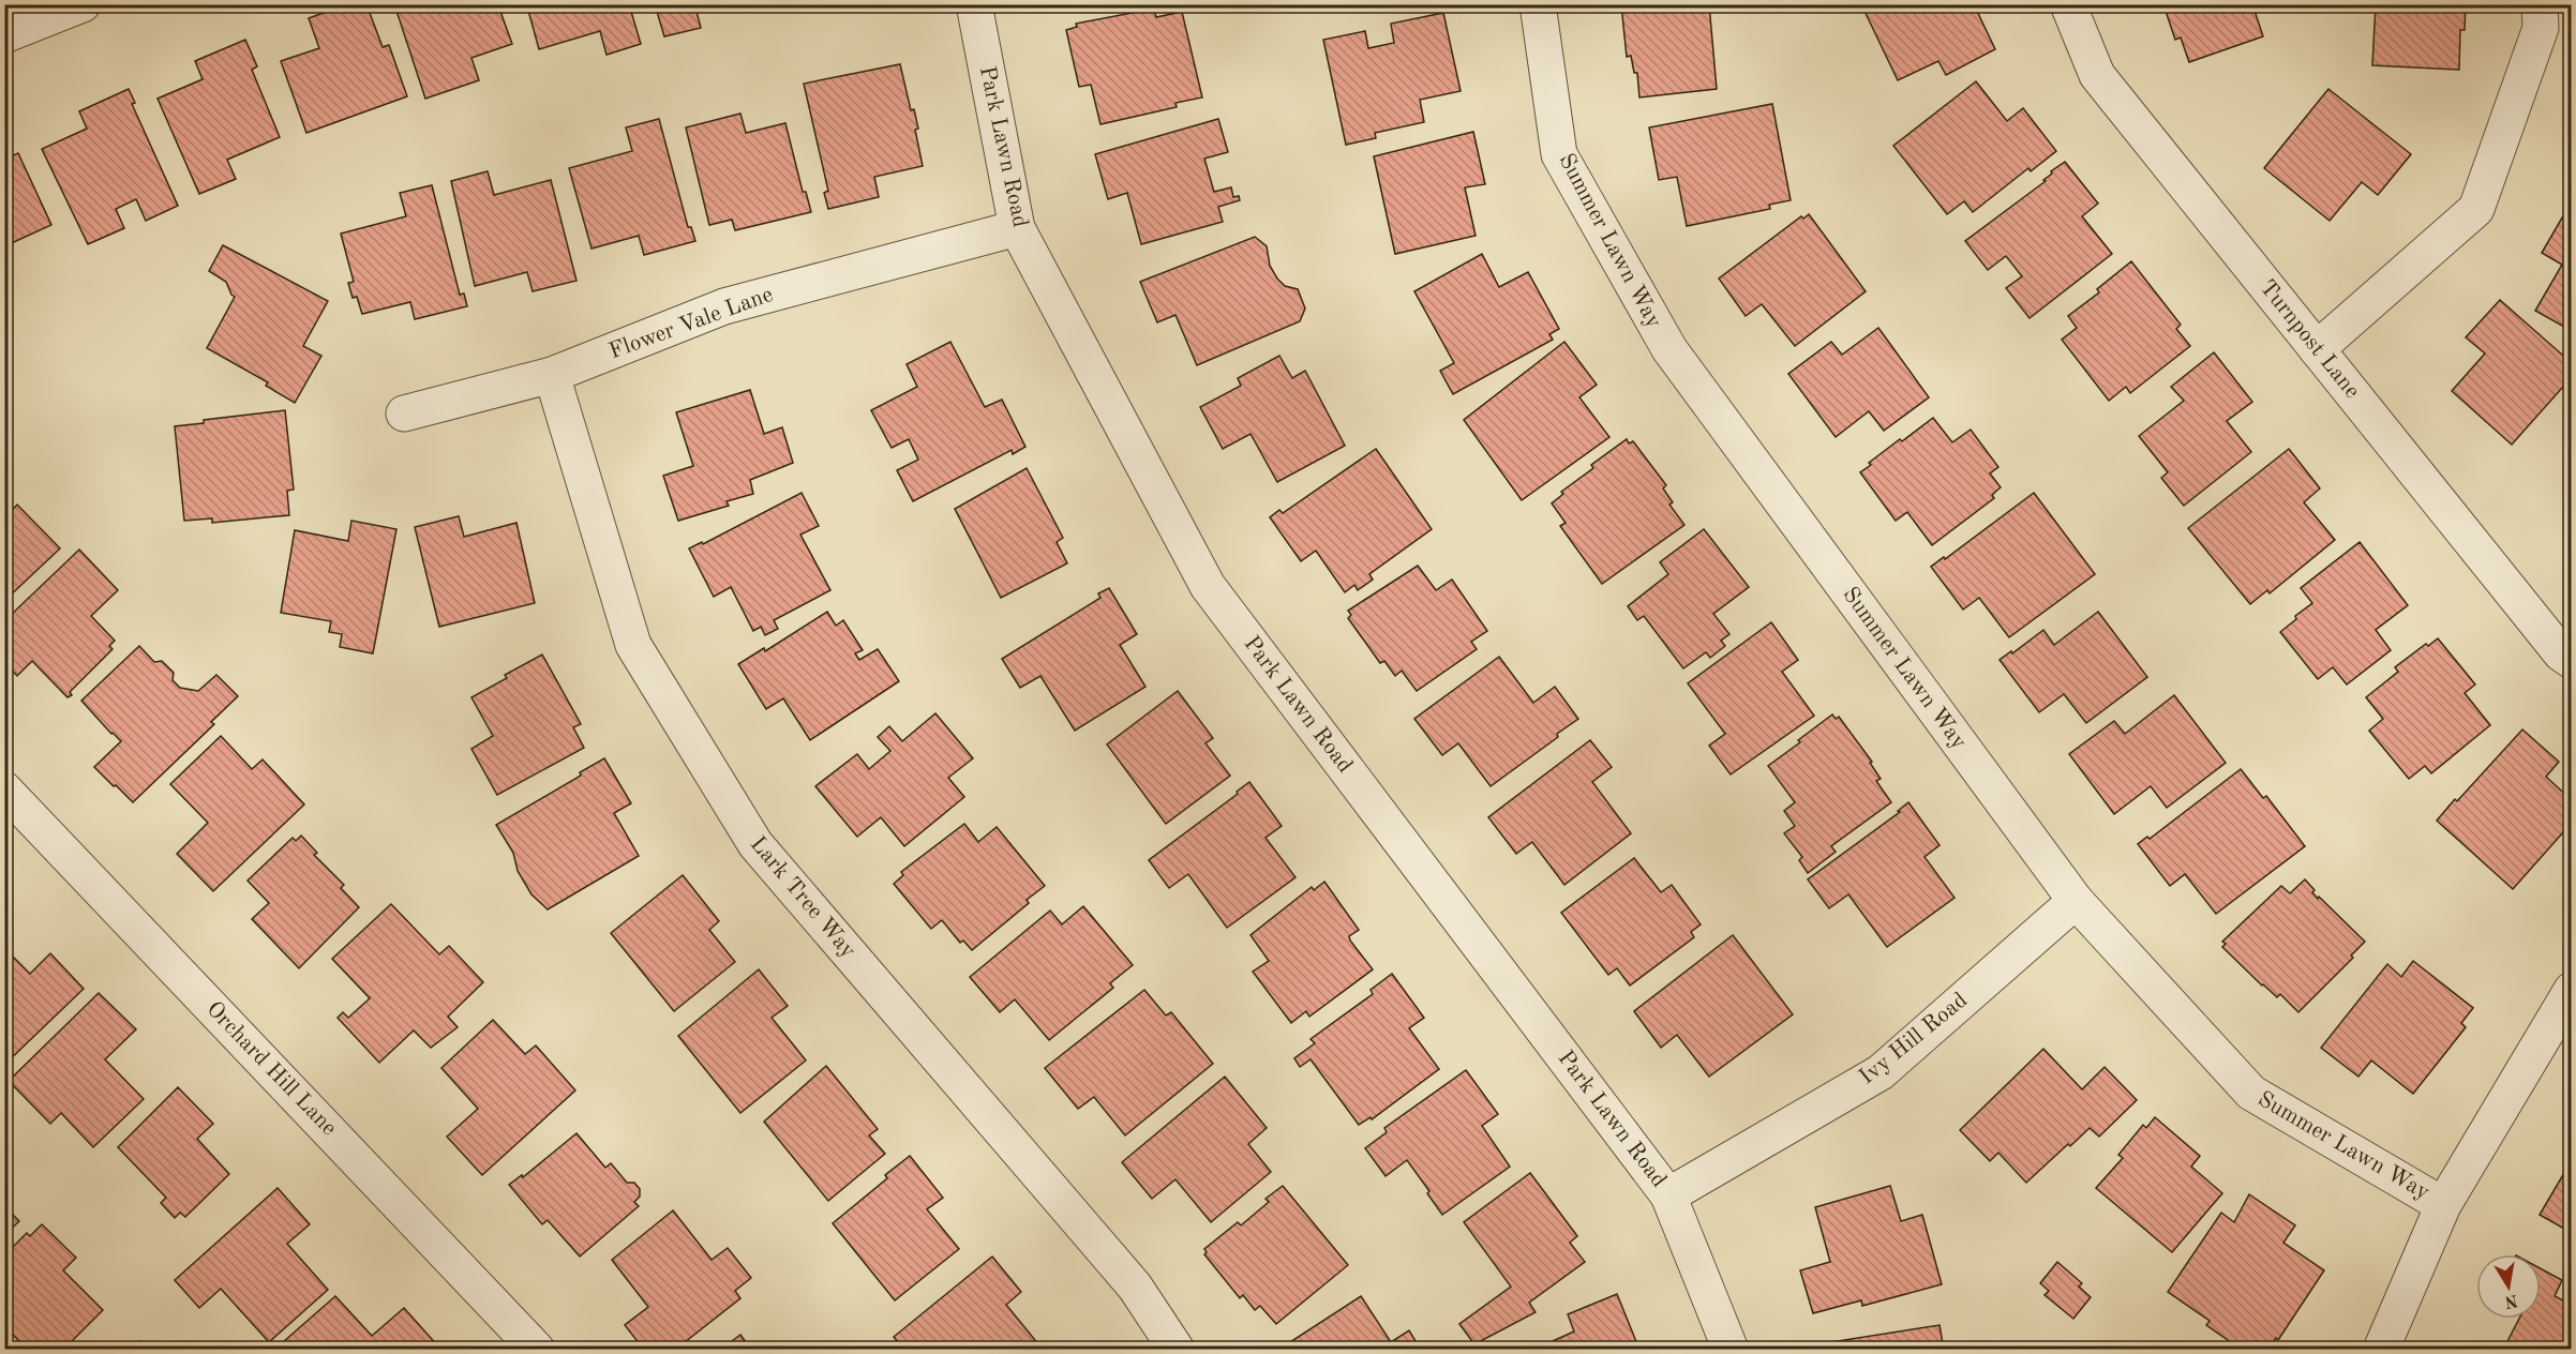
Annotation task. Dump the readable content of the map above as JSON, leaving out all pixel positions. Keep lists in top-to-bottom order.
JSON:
{
  "streets": {
    "street": [
      "Park Lawn Road",
      "Summer Lawn Way",
      "Flower Vale Lane",
      "Turnpost Lane",
      "Lark Tree Way",
      "Ivy Hill Road",
      "Orchard Hill Lane"
    ]
  },
  "crossings": [
    ["Park Lawn Road", "Flower Vale Lane"],
    ["Park Lawn Road", "Ivy Hill Road"],
    ["Summer Lawn Way", "Ivy Hill Road"],
    ["Flower Vale Lane", "Lark Tree Way"]
  ],
  "north": "bottom"
}
